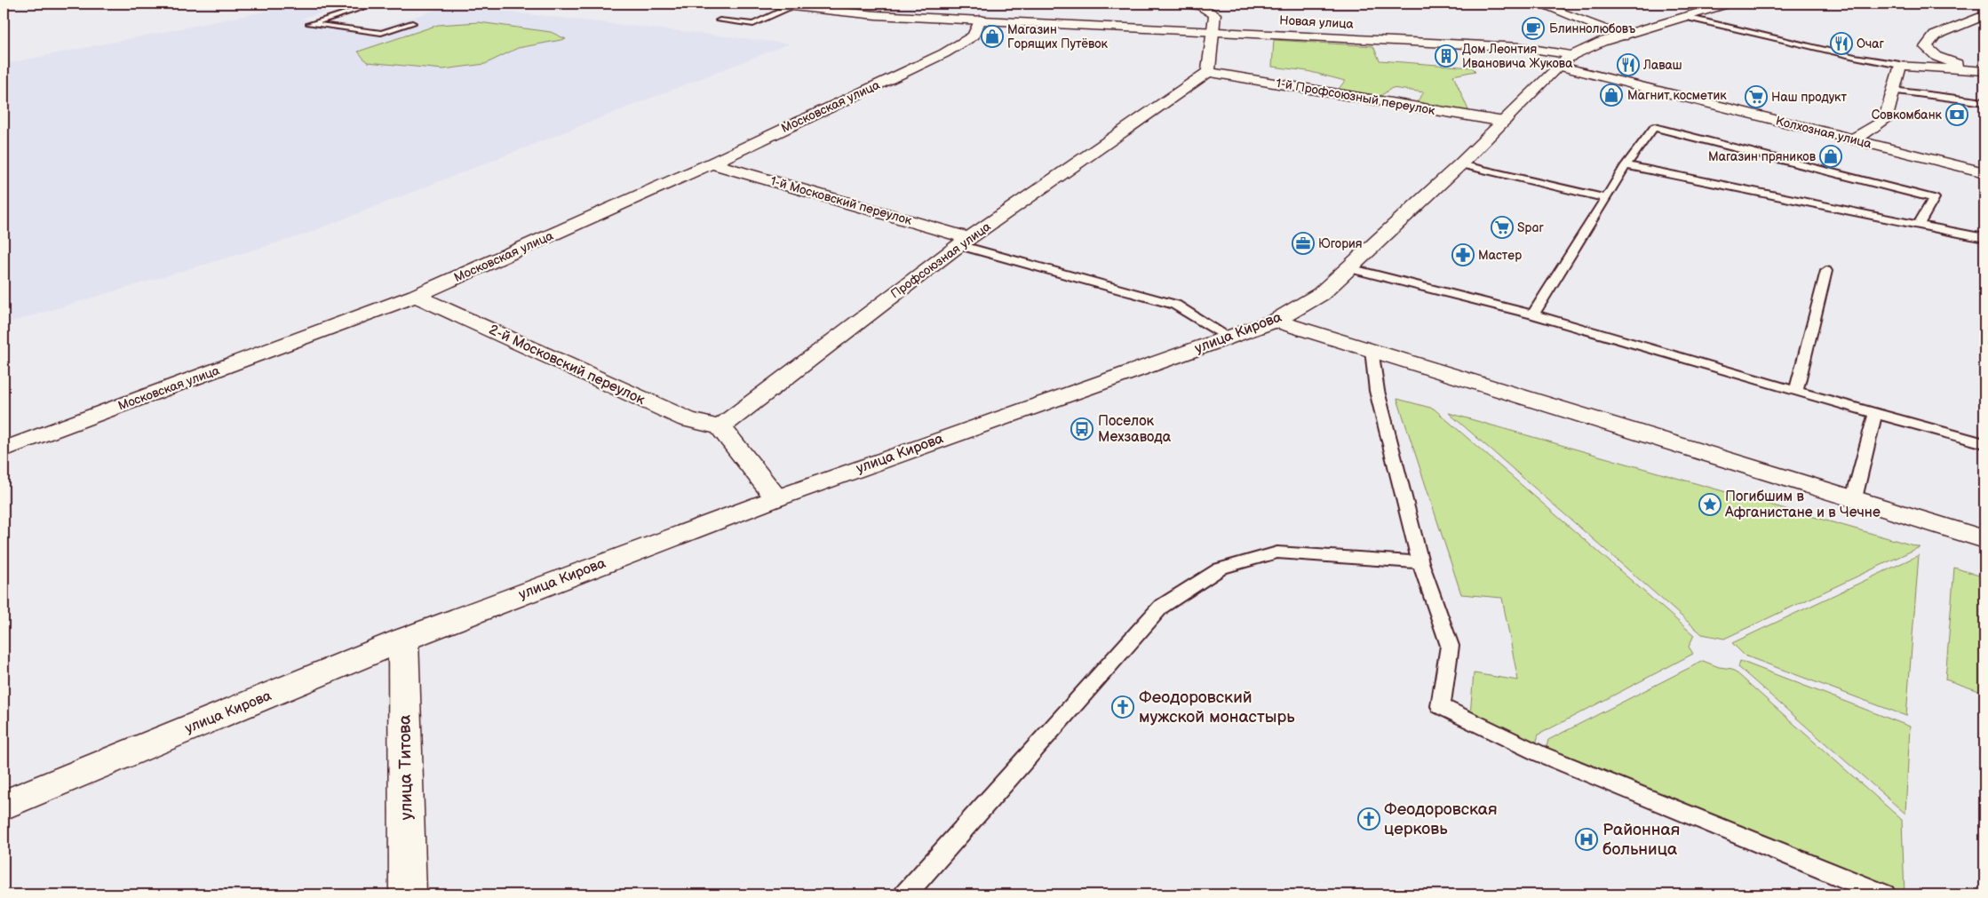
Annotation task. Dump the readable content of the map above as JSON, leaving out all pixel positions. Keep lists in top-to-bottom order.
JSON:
{
  "streets": {
    "street": [
      "Новая улица",
      "1-й Профсоюзный переулок",
      "Московская улица",
      "Колхозная улица",
      "1-й Московский переулок",
      "Профсоюзная улица",
      "улица Кирова",
      "2-й Московский переулок",
      "улица Титова"
    ]
  },
  "crossings": [
    ["Новая улица", "Московская улица"],
    ["Новая улица", "Колхозная улица"],
    ["Новая улица", "улица Кирова"],
    ["1-й Профсоюзный переулок", "Профсоюзная улица"],
    ["1-й Профсоюзный переулок", "улица Кирова"],
    ["Московская улица", "1-й Московский переулок"],
    ["Московская улица", "2-й Московский переулок"],
    ["Колхозная улица", "улица Кирова"],
    ["1-й Московский переулок", "Профсоюзная улица"],
    ["Профсоюзная улица", "2-й Московский переулок"],
    ["улица Кирова", "улица Титова"]
  ],
  "places": {
    "cafe": ["Блиннолюбовъ"],
    "shop": ["Магазин Горящих Путёвок", "Магнит косметик", "Магазин пряников"],
    "restaurant": ["Очаг", "Лаваш"],
    "building": ["Дом Леонтия Ивановича Жукова"],
    "supermarket": ["Наш продукт", "Spar"],
    "bank": ["Совкомбанк"],
    "office": ["Югория"],
    "pharmacy": ["Мастер"],
    "bus stop": ["Поселок Мехзавода"],
    "place": ["Погибшим в Афганистане и в Чечне"],
    "church": ["Феодоровский мужской монастырь", "Феодоровская церковь"],
    "hospital": ["Районная больница"]
  }
}
